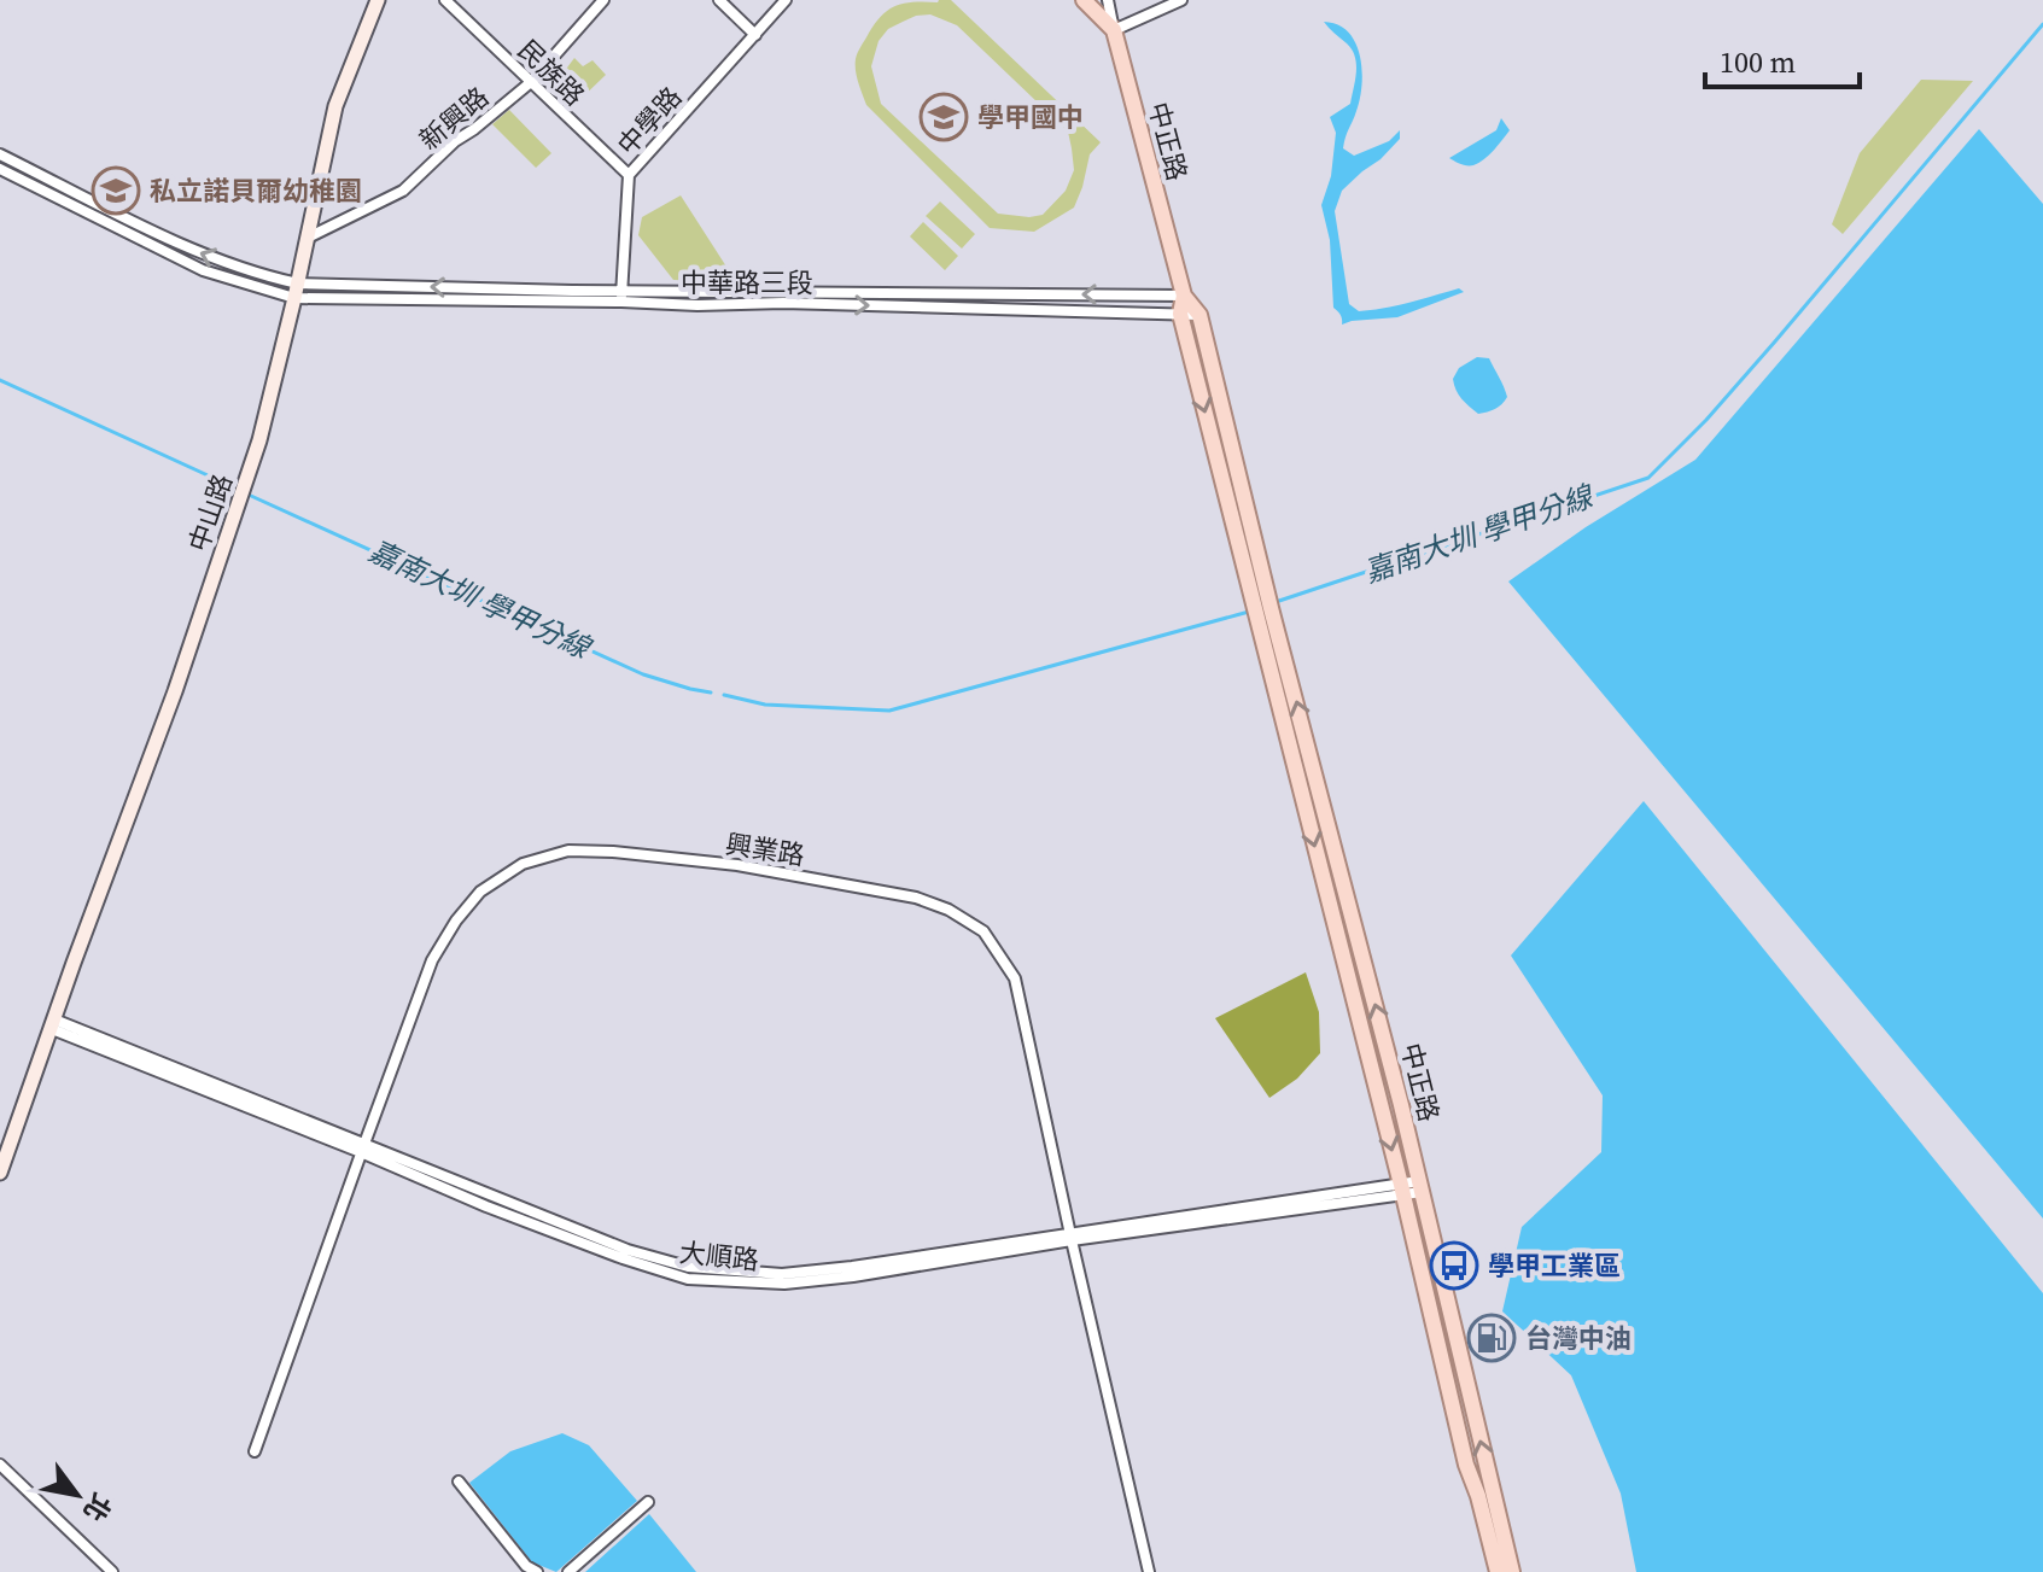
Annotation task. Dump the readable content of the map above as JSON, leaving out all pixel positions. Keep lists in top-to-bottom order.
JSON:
{
  "streets": {
    "main road": ["中正路", "中山路"],
    "street": [
      "民族路",
      "新興路",
      "中學路",
      "中華路三段",
      "興業路",
      "大順路"
    ]
  },
  "crossings": [
    ["民族路", "新興路"],
    ["民族路", "中學路"],
    ["新興路", "中山路"],
    ["中學路", "中華路三段"],
    ["中正路", "中華路三段"],
    ["中正路", "大順路"],
    ["中華路三段", "中山路"],
    ["中山路", "大順路"],
    ["興業路", "大順路"]
  ],
  "water": ["嘉南大圳 學甲分線"],
  "places": {
    "school or university": ["學甲國中", "私立諾貝爾幼稚園"],
    "bus stop": ["學甲工業區"],
    "fuel station": ["台灣中油"]
  },
  "scale_bar": "100 m",
  "north": "bottom right"
}
